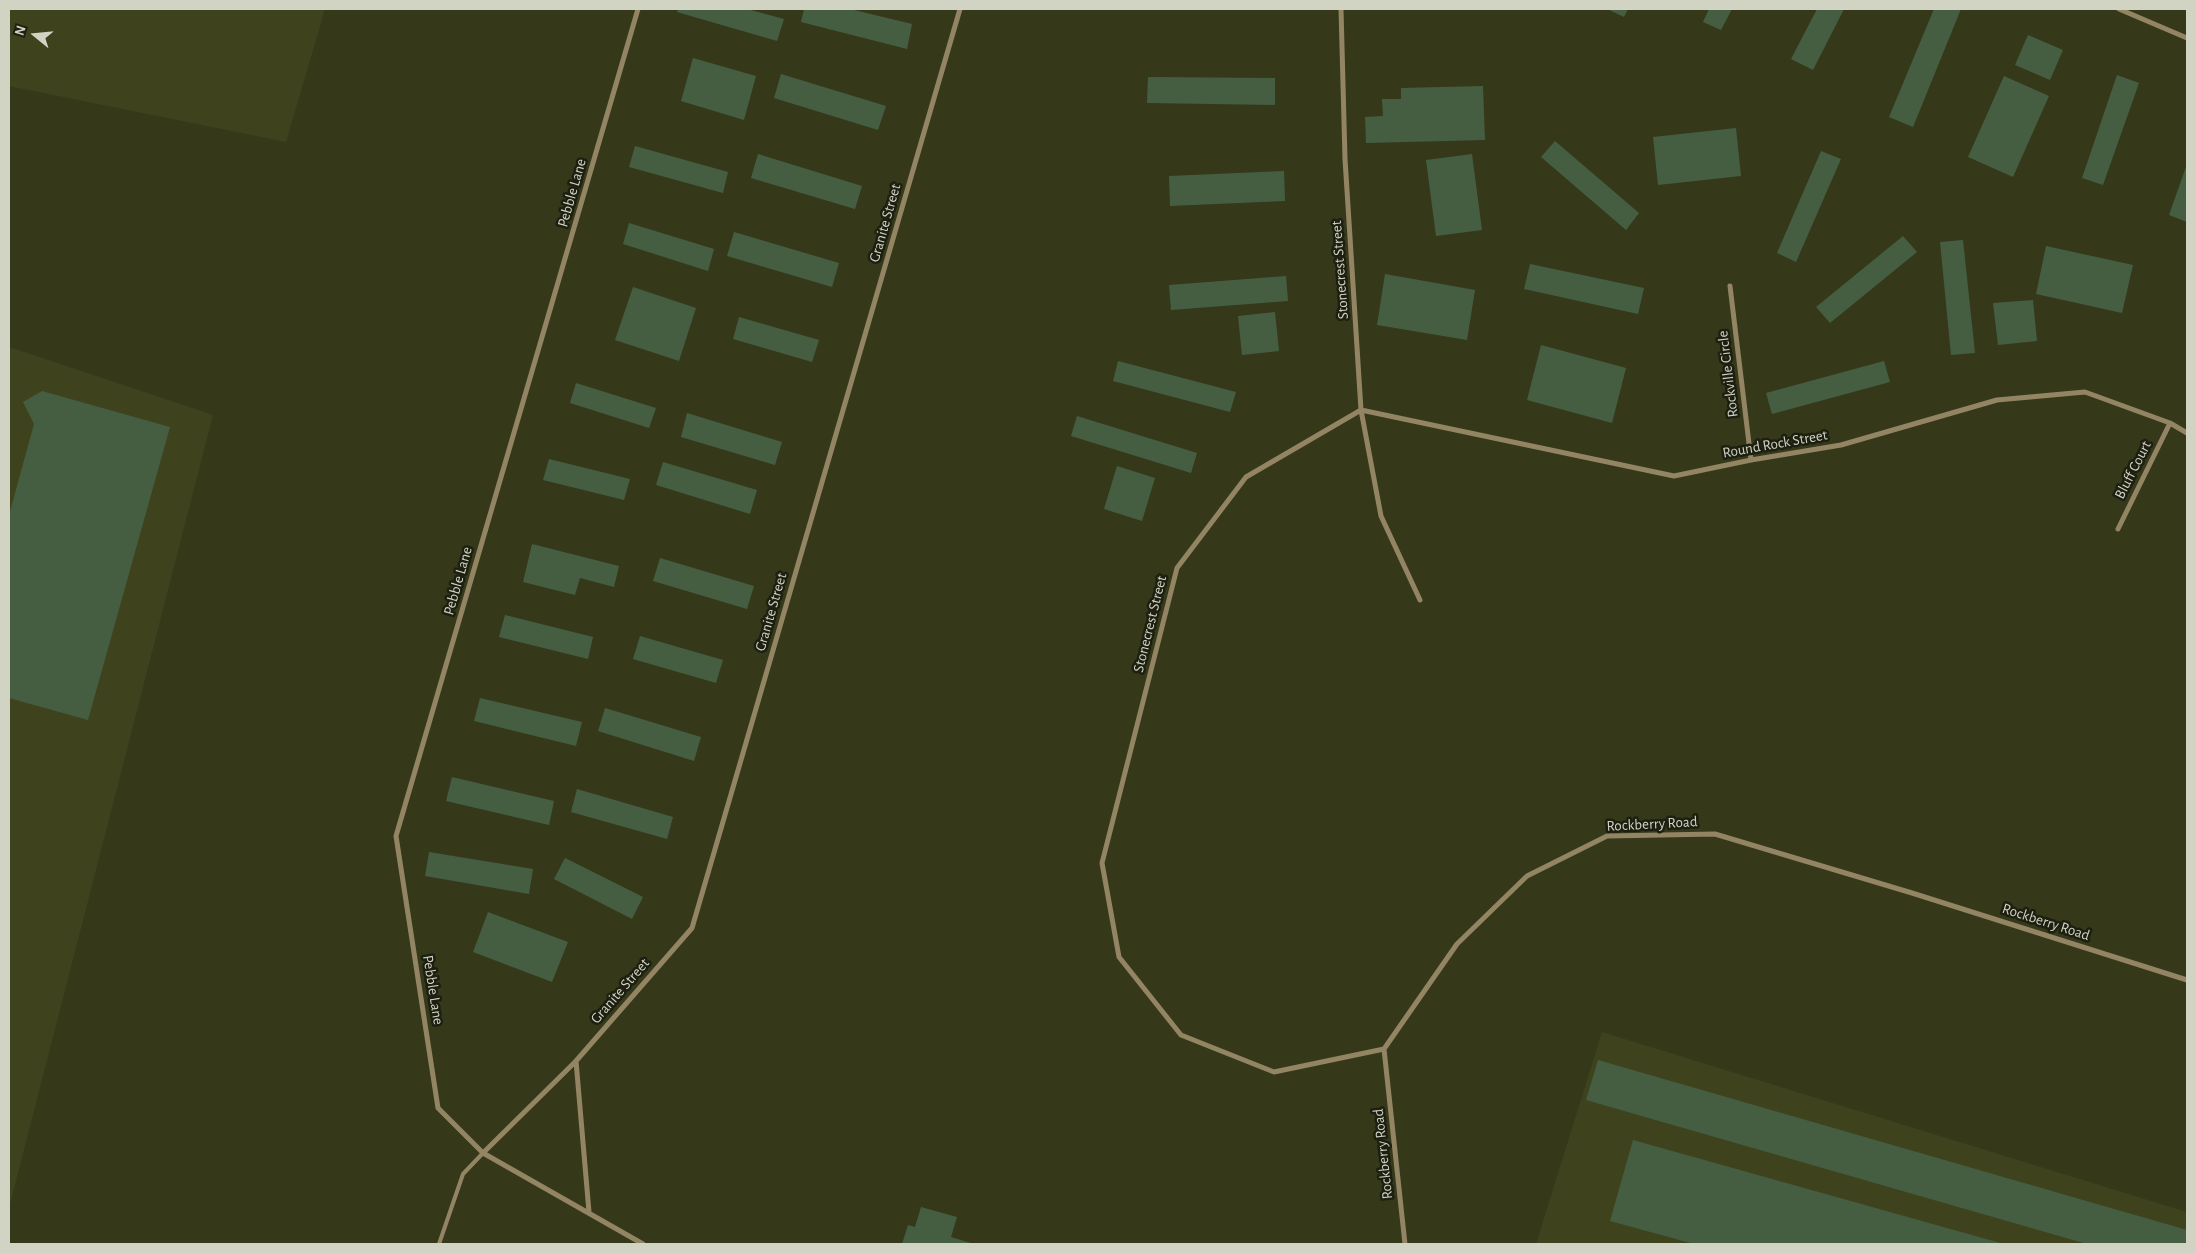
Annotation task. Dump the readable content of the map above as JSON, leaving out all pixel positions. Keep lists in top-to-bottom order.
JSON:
{
  "streets": {
    "street": [
      "Pebble Lane",
      "Granite Street",
      "Stonecrest Street",
      "Rockville Circle",
      "Round Rock Street",
      "Bluff Court",
      "Rockberry Road"
    ]
  },
  "crossings": [
    ["Pebble Lane", "Granite Street"],
    ["Stonecrest Street", "Round Rock Street"],
    ["Stonecrest Street", "Rockberry Road"],
    ["Rockville Circle", "Round Rock Street"],
    ["Round Rock Street", "Bluff Court"]
  ],
  "north": "left"
}
